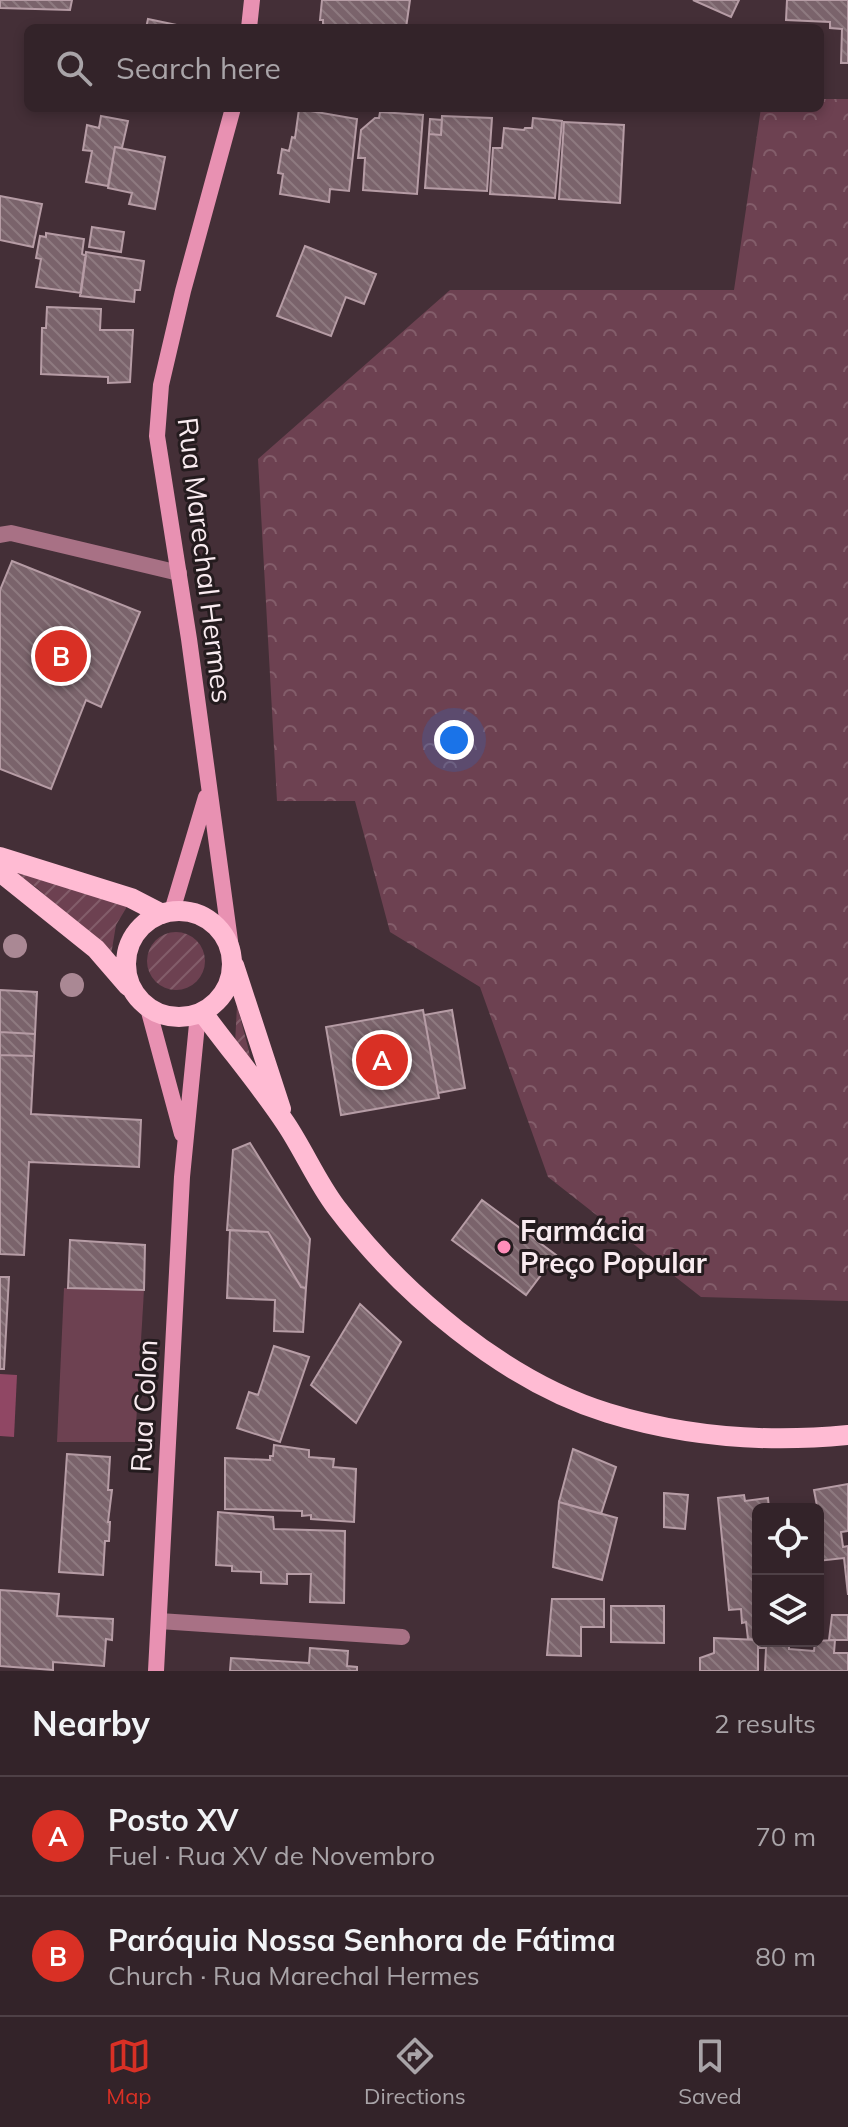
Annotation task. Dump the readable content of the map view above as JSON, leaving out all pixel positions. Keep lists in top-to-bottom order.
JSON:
{
  "streets": {
    "street": ["Rua Marechal Hermes", "Rua Colon"]
  },
  "crossings": [
    ["Rua Marechal Hermes", "Rua Colon"]
  ],
  "places": ["Farmácia Preço Popular"],
  "page": {
    "search": "Search here",
    "pins": ["B", "A"],
    "heading": ["Nearby", "2 results"],
    "list": [
      {
        "mark": "A",
        "name": "Posto XV",
        "note": "Fuel · Rua XV de Novembro",
        "value": "70 m"
      },
      {
        "mark": "B",
        "name": "Paróquia Nossa Senhora de Fátima",
        "note": "Church · Rua Marechal Hermes",
        "value": "80 m"
      }
    ],
    "nav": ["Map", "Directions", "Saved"]
  }
}
